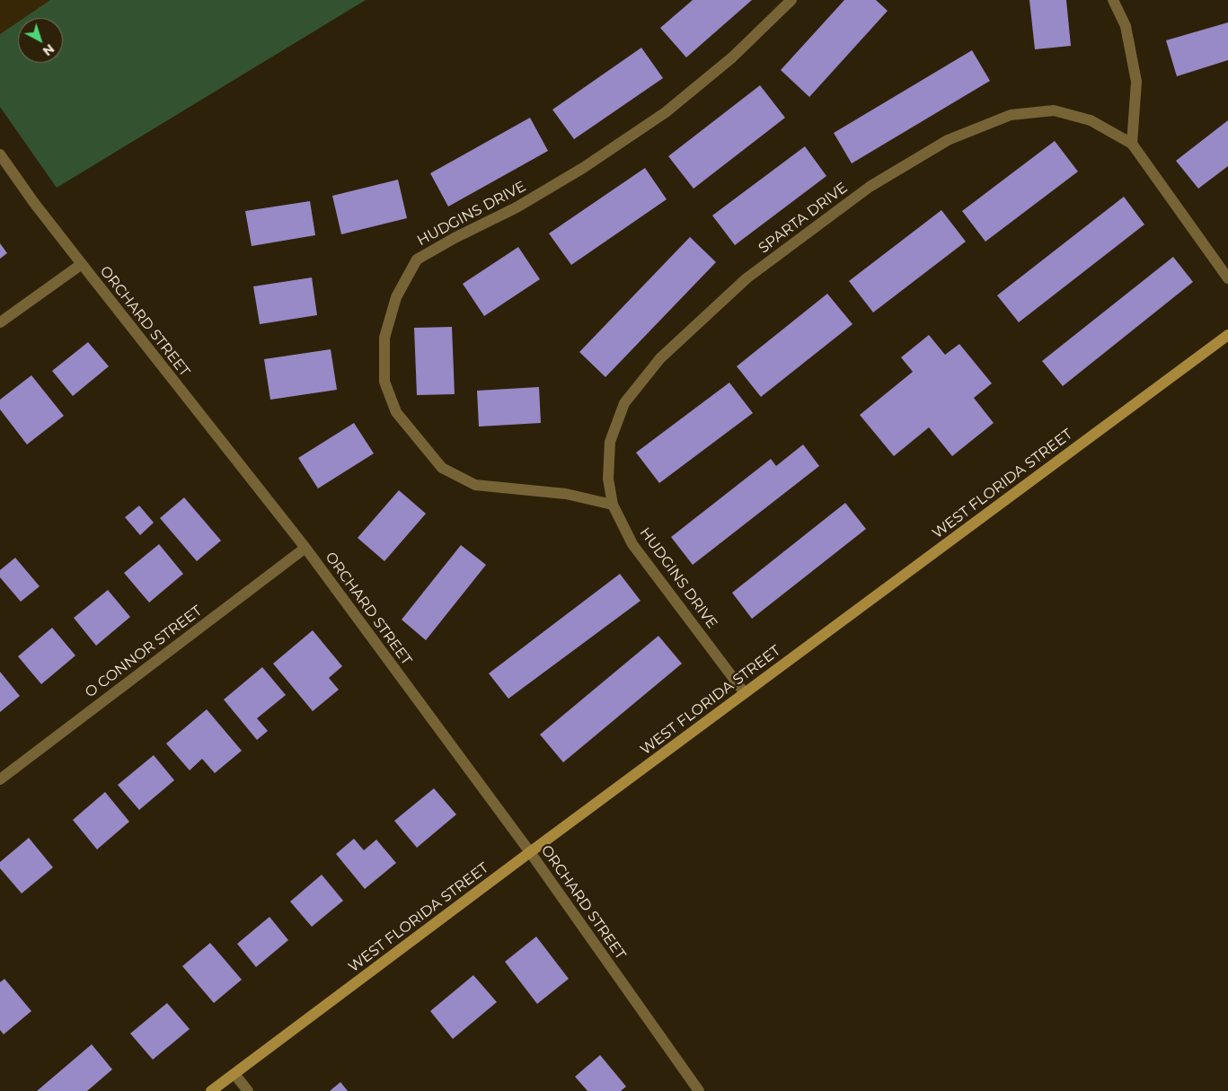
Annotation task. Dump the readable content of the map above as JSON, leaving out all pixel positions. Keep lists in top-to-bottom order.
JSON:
{
  "streets": {
    "main road": ["WEST FLORIDA STREET"],
    "street": [
      "HUDGINS DRIVE",
      "SPARTA DRIVE",
      "ORCHARD STREET",
      "O CONNOR STREET"
    ]
  },
  "crossings": [
    ["HUDGINS DRIVE", "SPARTA DRIVE"],
    ["HUDGINS DRIVE", "WEST FLORIDA STREET"],
    ["ORCHARD STREET", "WEST FLORIDA STREET"],
    ["ORCHARD STREET", "O CONNOR STREET"]
  ],
  "north": "bottom right"
}
